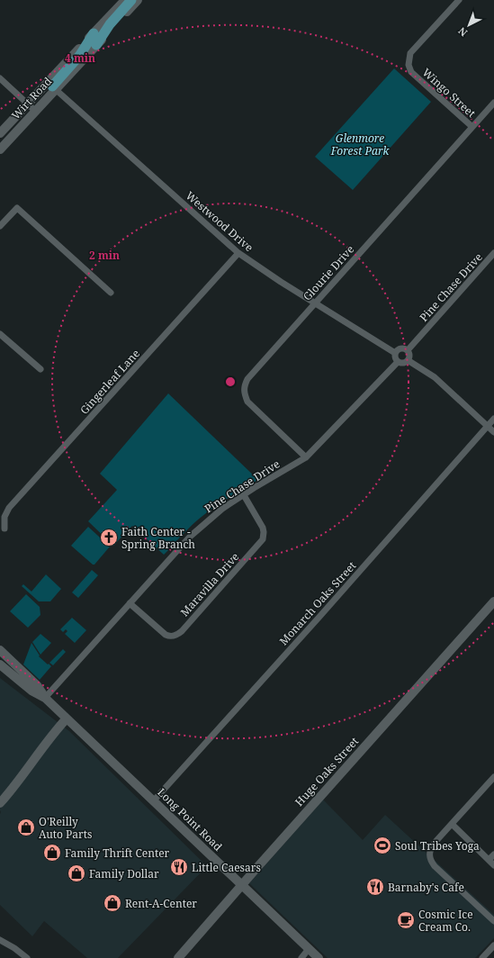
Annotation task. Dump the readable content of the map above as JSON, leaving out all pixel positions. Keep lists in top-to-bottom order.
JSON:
{
  "streets": {
    "main road": ["Wirt Road", "Huge Oaks Street", "Long Point Road"],
    "street": [
      "Wingo Street",
      "Westwood Drive",
      "Glourie Drive",
      "Pine Chase Drive",
      "Gingerleaf Lane",
      "Maravilla Drive",
      "Monarch Oaks Street"
    ]
  },
  "crossings": [
    ["Wingo Street", "Glourie Drive"],
    ["Wirt Road", "Westwood Drive"],
    ["Westwood Drive", "Glourie Drive"],
    ["Westwood Drive", "Pine Chase Drive"],
    ["Westwood Drive", "Gingerleaf Lane"],
    ["Glourie Drive", "Pine Chase Drive"],
    ["Pine Chase Drive", "Maravilla Drive"],
    ["Pine Chase Drive", "Long Point Road"],
    ["Monarch Oaks Street", "Long Point Road"],
    ["Huge Oaks Street", "Long Point Road"]
  ],
  "parks": ["Glenmore Forest Park"],
  "places": {
    "church": ["Faith Center - Spring Branch"],
    "shop": [
      "O'Reilly Auto Parts",
      "Family Thrift Center",
      "Family Dollar",
      "Rent-A-Center"
    ],
    "sports": ["Soul Tribes Yoga"],
    "restaurant": ["Little Caesars", "Barnaby's Cafe"],
    "cafe": ["Cosmic Ice Cream Co."]
  },
  "north": "bottom left",
  "rings": ["4 min", "2 min"]
}
